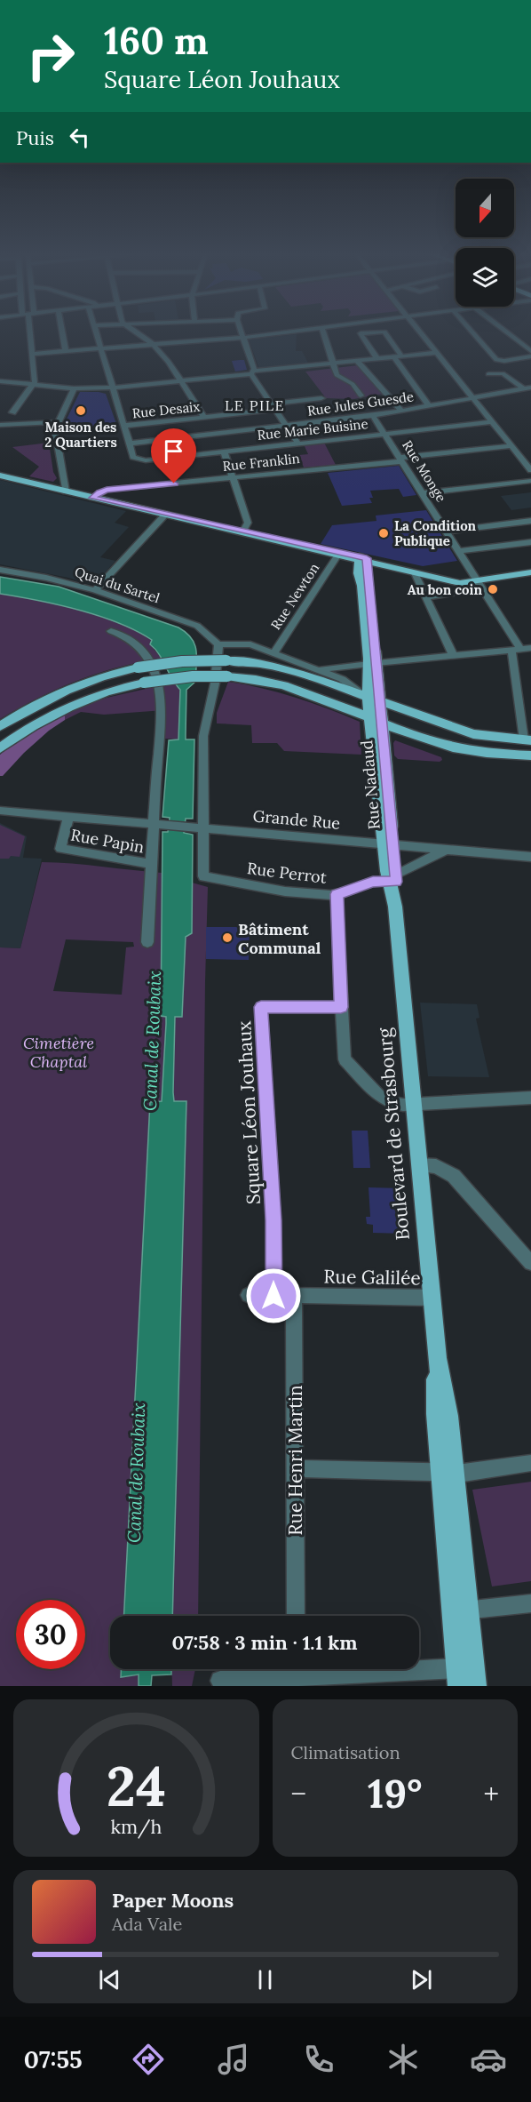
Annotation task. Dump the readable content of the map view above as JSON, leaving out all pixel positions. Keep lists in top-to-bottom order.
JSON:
{
  "streets": {
    "main road": ["Rue Nadaud", "Boulevard de Strasbourg"],
    "street": [
      "Rue Jules Guesde",
      "Rue Desaix",
      "Rue Marie Buisine",
      "Rue Franklin",
      "Rue Monge",
      "Quai du Sartel",
      "Rue Newton",
      "Grande Rue",
      "Rue Papin",
      "Rue Perrot",
      "Square Léon Jouhaux",
      "Rue Galilée",
      "Rue Henri Martin"
    ]
  },
  "crossings": [
    ["Rue Jules Guesde", "Rue Marie Buisine"],
    ["Rue Jules Guesde", "Rue Monge"],
    ["Rue Marie Buisine", "Rue Monge"],
    ["Rue Franklin", "Rue Monge"],
    ["Rue Nadaud", "Grande Rue"],
    ["Rue Nadaud", "Boulevard de Strasbourg"],
    ["Grande Rue", "Rue Perrot"],
    ["Grande Rue", "Boulevard de Strasbourg"],
    ["Rue Perrot", "Boulevard de Strasbourg"],
    ["Square Léon Jouhaux", "Rue Galilée"],
    ["Boulevard de Strasbourg", "Rue Galilée"],
    ["Rue Galilée", "Rue Henri Martin"]
  ],
  "districts": ["LE PILE"],
  "water": ["Canal de Roubaix"],
  "parks": ["Cimetière Chaptal"],
  "places": [
    "Maison des 2 Quartiers",
    "La Condition Publique",
    "Au bon coin",
    "Bâtiment Communal"
  ],
  "north": "bottom",
  "page": {
    "turn": ["160 m", "Square Léon Jouhaux"],
    "then": "Puis",
    "limit": "30",
    "trip": "07:58 · 3 min · 1.1 km",
    "tile": "Climatisation",
    "heat": ["−", "19°", "+"],
    "song": ["Paper Moons", "Ada Vale"],
    "tabs": "07:55",
    "gauge": ["24", "km/h"]
  }
}
